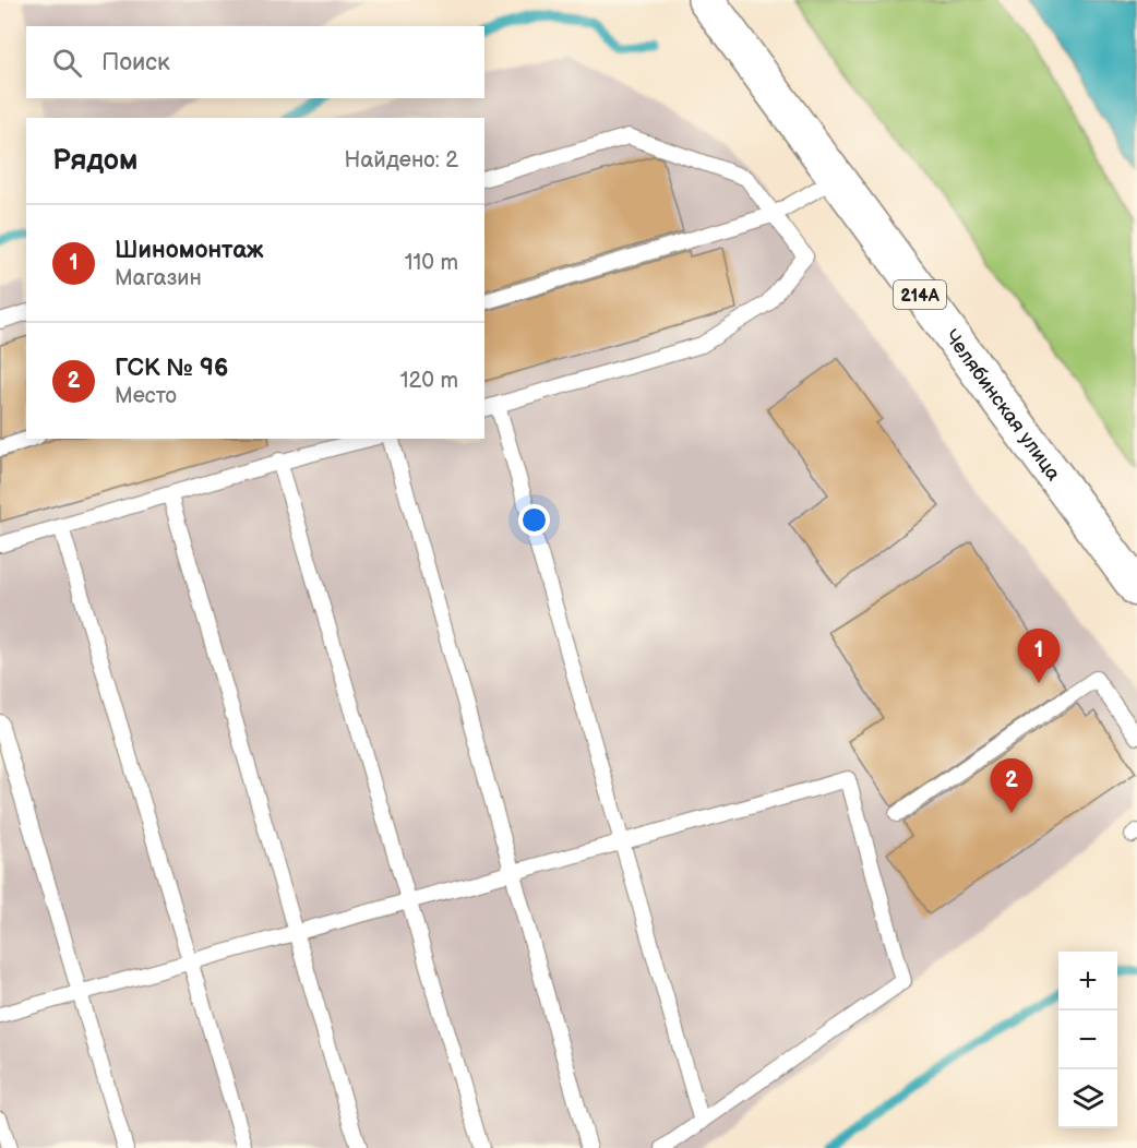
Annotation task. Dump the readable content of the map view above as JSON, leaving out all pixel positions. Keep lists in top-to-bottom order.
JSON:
{
  "streets": {
    "main road": ["214А", "Челябинская улица"]
  },
  "page": {
    "search": "Поиск",
    "heading": ["Рядом", "Найдено: 2"],
    "list": [
      {
        "mark": "1",
        "name": "Шиномонтаж",
        "note": "Магазин",
        "value": "110 m"
      },
      {
        "mark": "2",
        "name": "ГСК № 96",
        "note": "Место",
        "value": "120 m"
      }
    ],
    "pins": ["1", "2"],
    "map_buttons": ["+", "−"]
  }
}
